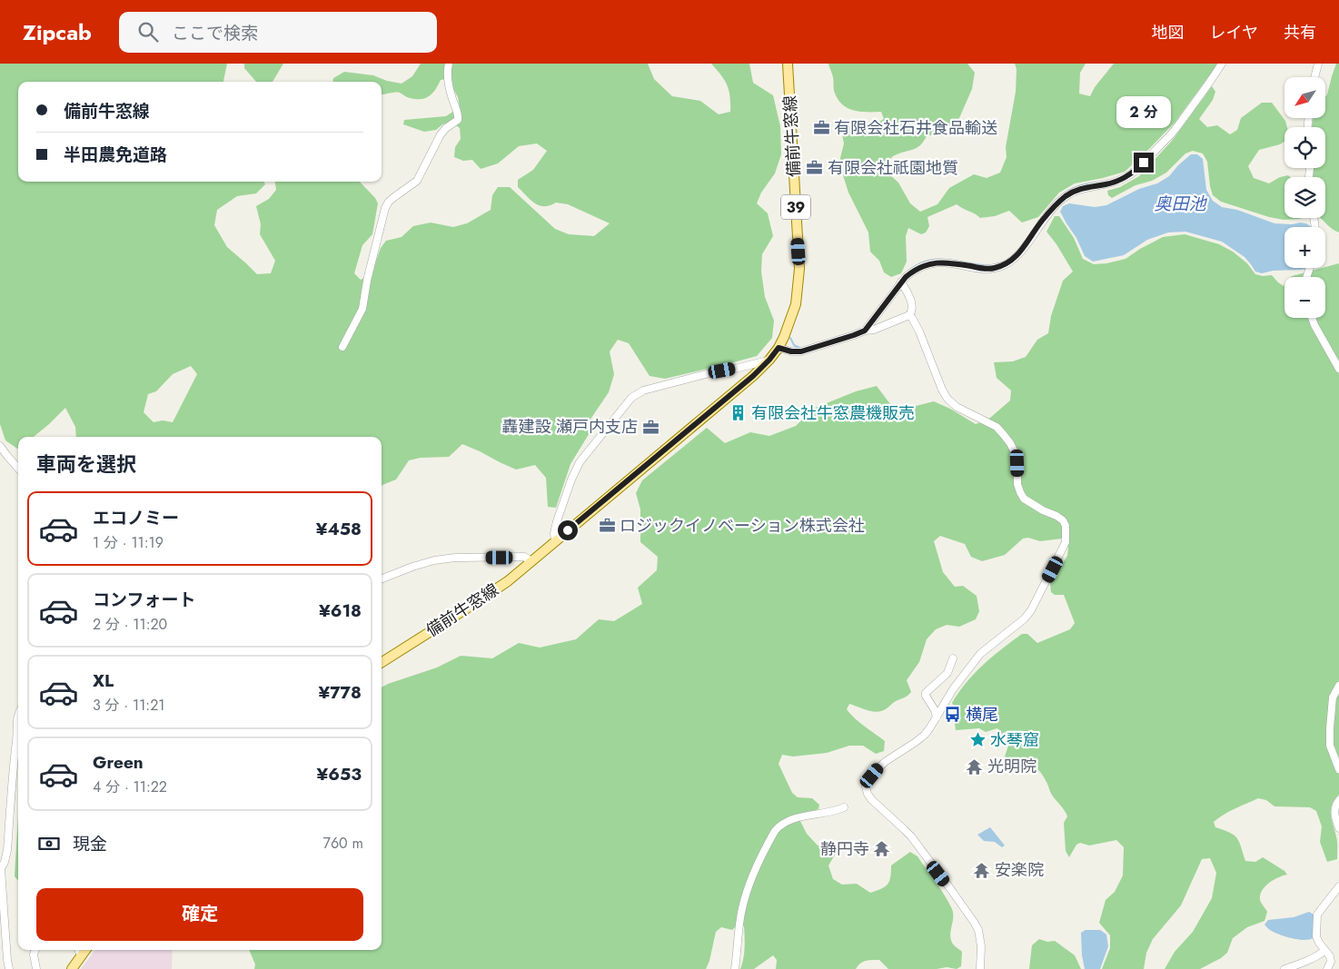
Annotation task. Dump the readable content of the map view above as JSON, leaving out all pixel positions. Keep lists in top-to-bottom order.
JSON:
{
  "streets": {
    "main road": ["備前牛窓線", "39"]
  },
  "water": ["奥田池"],
  "places": {
    "office": [
      "有限会社石井食品輸送",
      "有限会社祇園地質",
      "轟建設 瀬戸内支店",
      "ロジックイノベーション株式会社"
    ],
    "building": ["有限会社牛窓農機販売"],
    "bus stop": ["横尾"],
    "place": ["水琴窟"],
    "temple": ["光明院", "静円寺", "安楽院"]
  },
  "north": "bottom left",
  "page": {
    "header": "Zipcab",
    "search": "ここで検索",
    "nav": ["地図", "レイヤ", "共有"],
    "map_buttons": ["+", "−"],
    "banner": ["備前牛窓線", "半田農免道路"],
    "bubble": "2 分",
    "heading": "車両を選択",
    "list": [
      {
        "name": "エコノミー",
        "note": "1 分 · 11:19",
        "value": "¥458"
      },
      {
        "name": "コンフォート",
        "note": "2 分 · 11:20",
        "value": "¥618"
      },
      {
        "name": "XL",
        "note": "3 分 · 11:21",
        "value": "¥778"
      },
      {
        "name": "Green",
        "note": "4 分 · 11:22",
        "value": "¥653"
      }
    ],
    "pay": ["現金", "760 m"],
    "buttons": "確定"
  }
}
